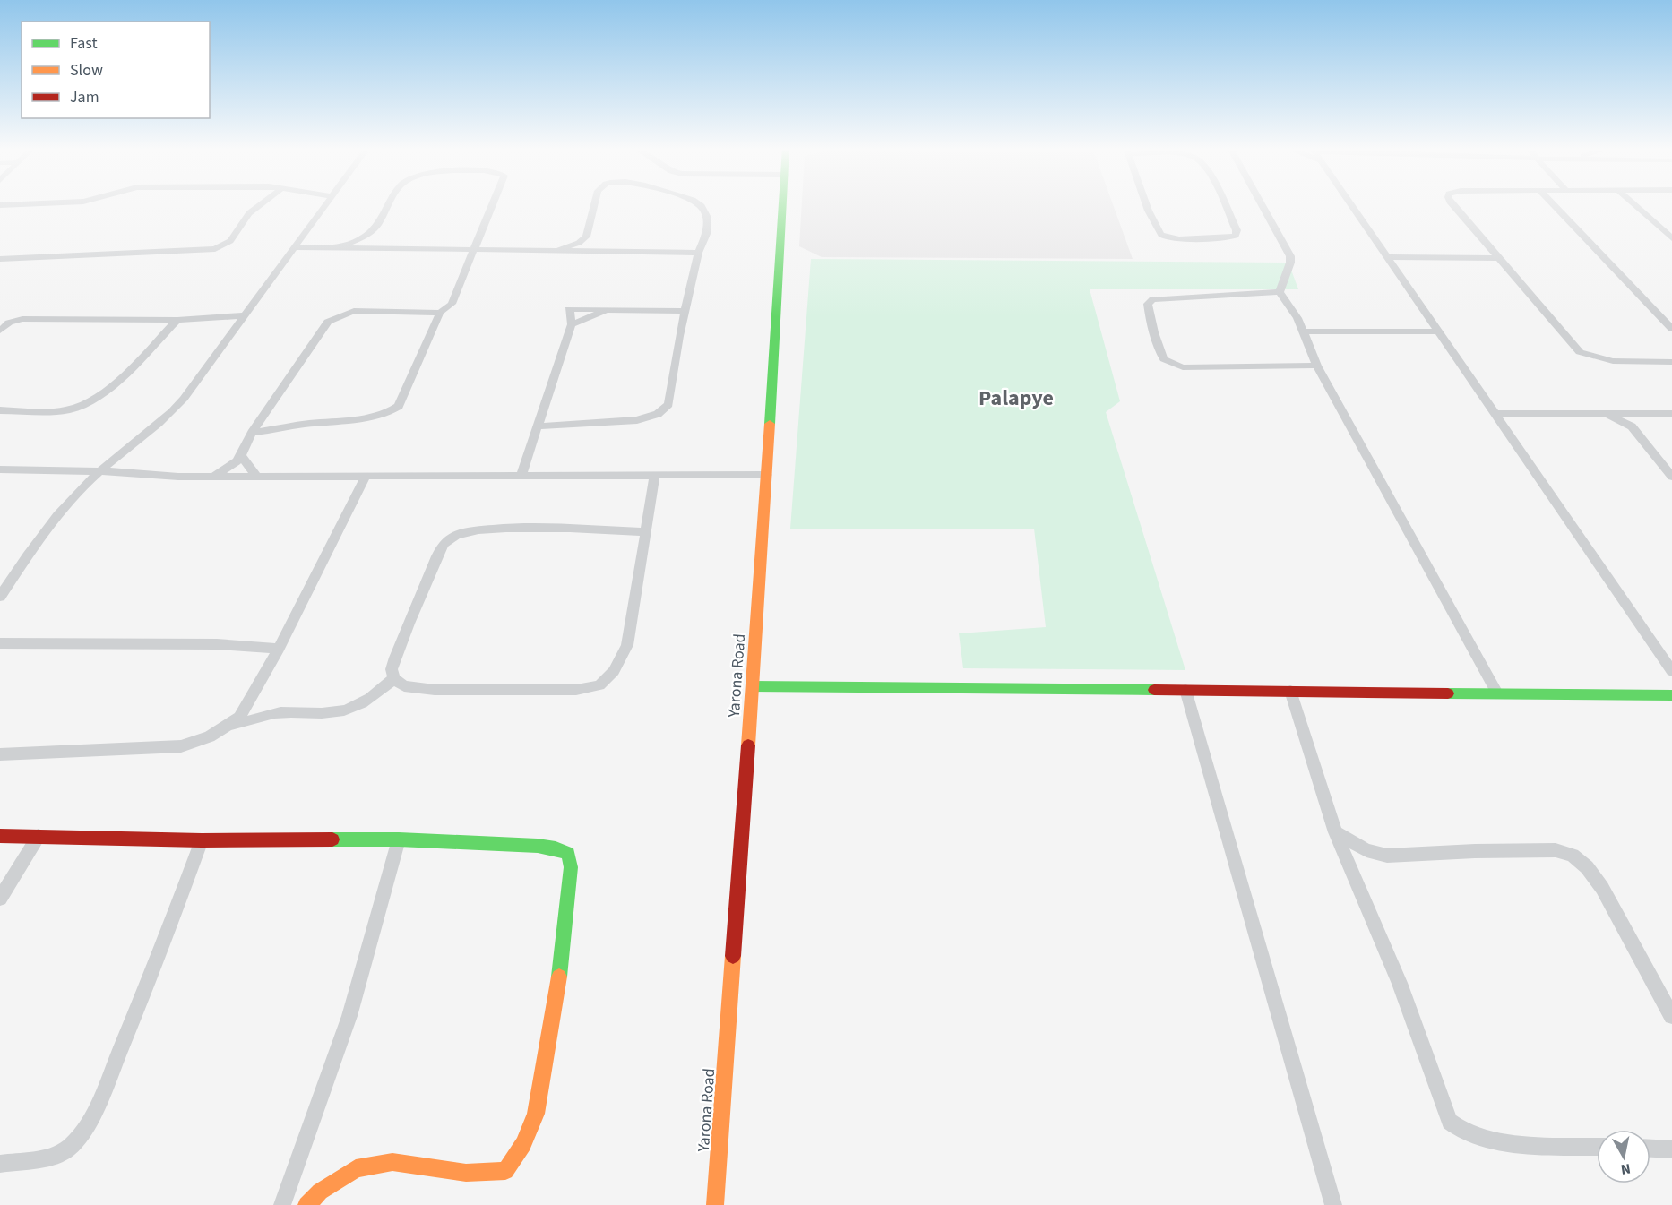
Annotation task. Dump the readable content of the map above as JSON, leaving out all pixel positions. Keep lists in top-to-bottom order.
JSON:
{
  "streets": {
    "street": ["Yarona Road"]
  },
  "districts": ["Palapye"],
  "legend": ["Fast", "Slow", "Jam"],
  "north": "bottom"
}
